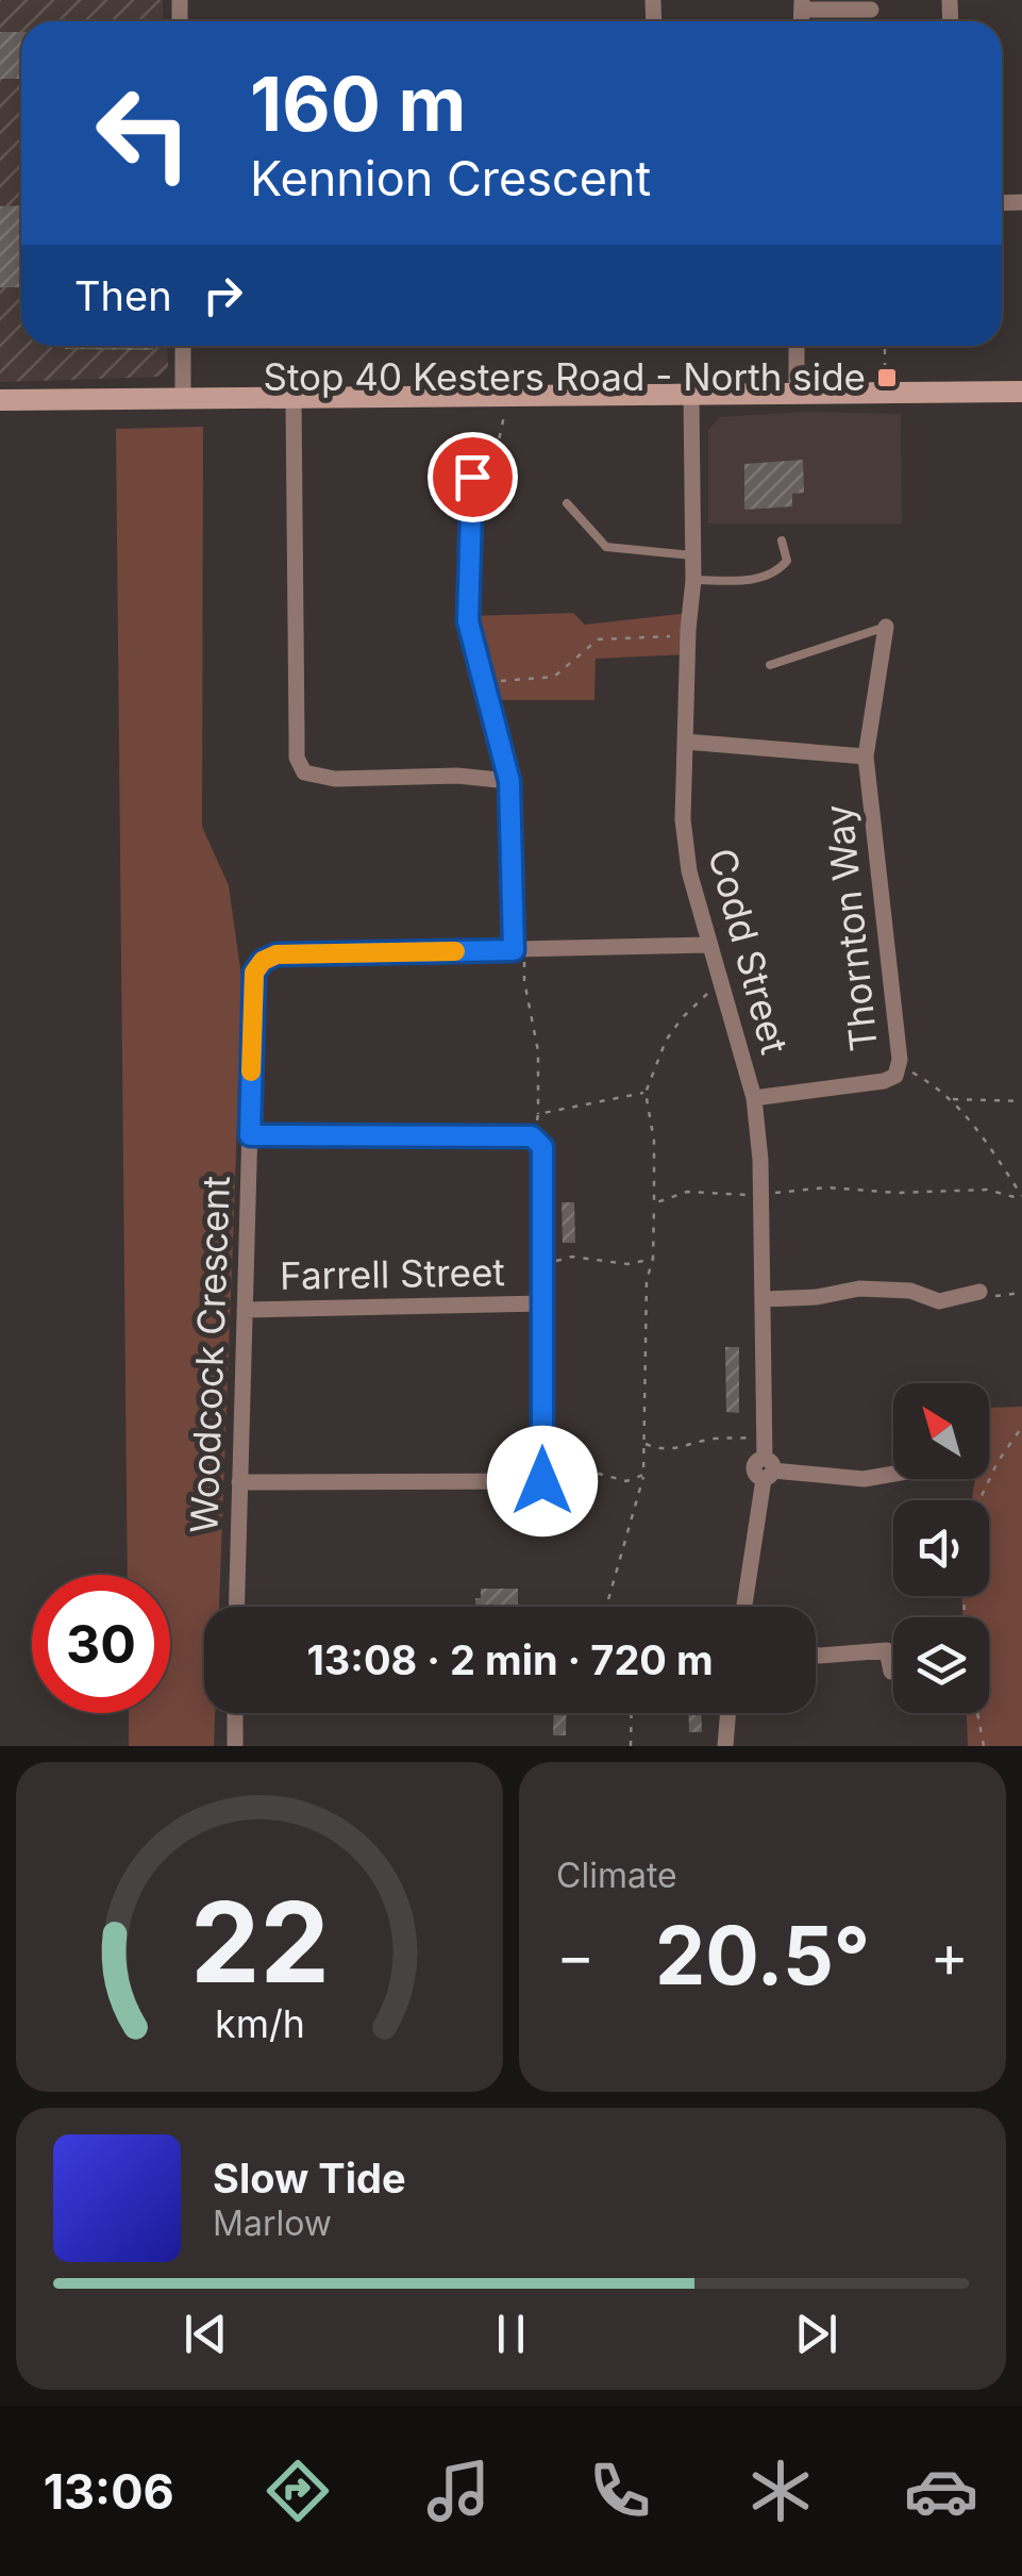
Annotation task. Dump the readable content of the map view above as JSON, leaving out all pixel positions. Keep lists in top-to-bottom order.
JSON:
{
  "streets": {
    "street": [
      "Thornton Way",
      "Codd Street",
      "Farrell Street",
      "Woodcock Crescent"
    ]
  },
  "crossings": [
    ["Thornton Way", "Codd Street"],
    ["Codd Street", "Woodcock Crescent"],
    ["Farrell Street", "Woodcock Crescent"]
  ],
  "places": {
    "transit": ["Stop 40 Kesters Road - North side"]
  },
  "north": "top left",
  "page": {
    "turn": ["160 m", "Kennion Crescent"],
    "then": "Then",
    "limit": "30",
    "trip": "13:08 · 2 min · 720 m",
    "tile": "Climate",
    "heat": ["−", "20.5°", "+"],
    "song": ["Slow Tide", "Marlow"],
    "tabs": "13:06",
    "gauge": ["22", "km/h"]
  }
}
